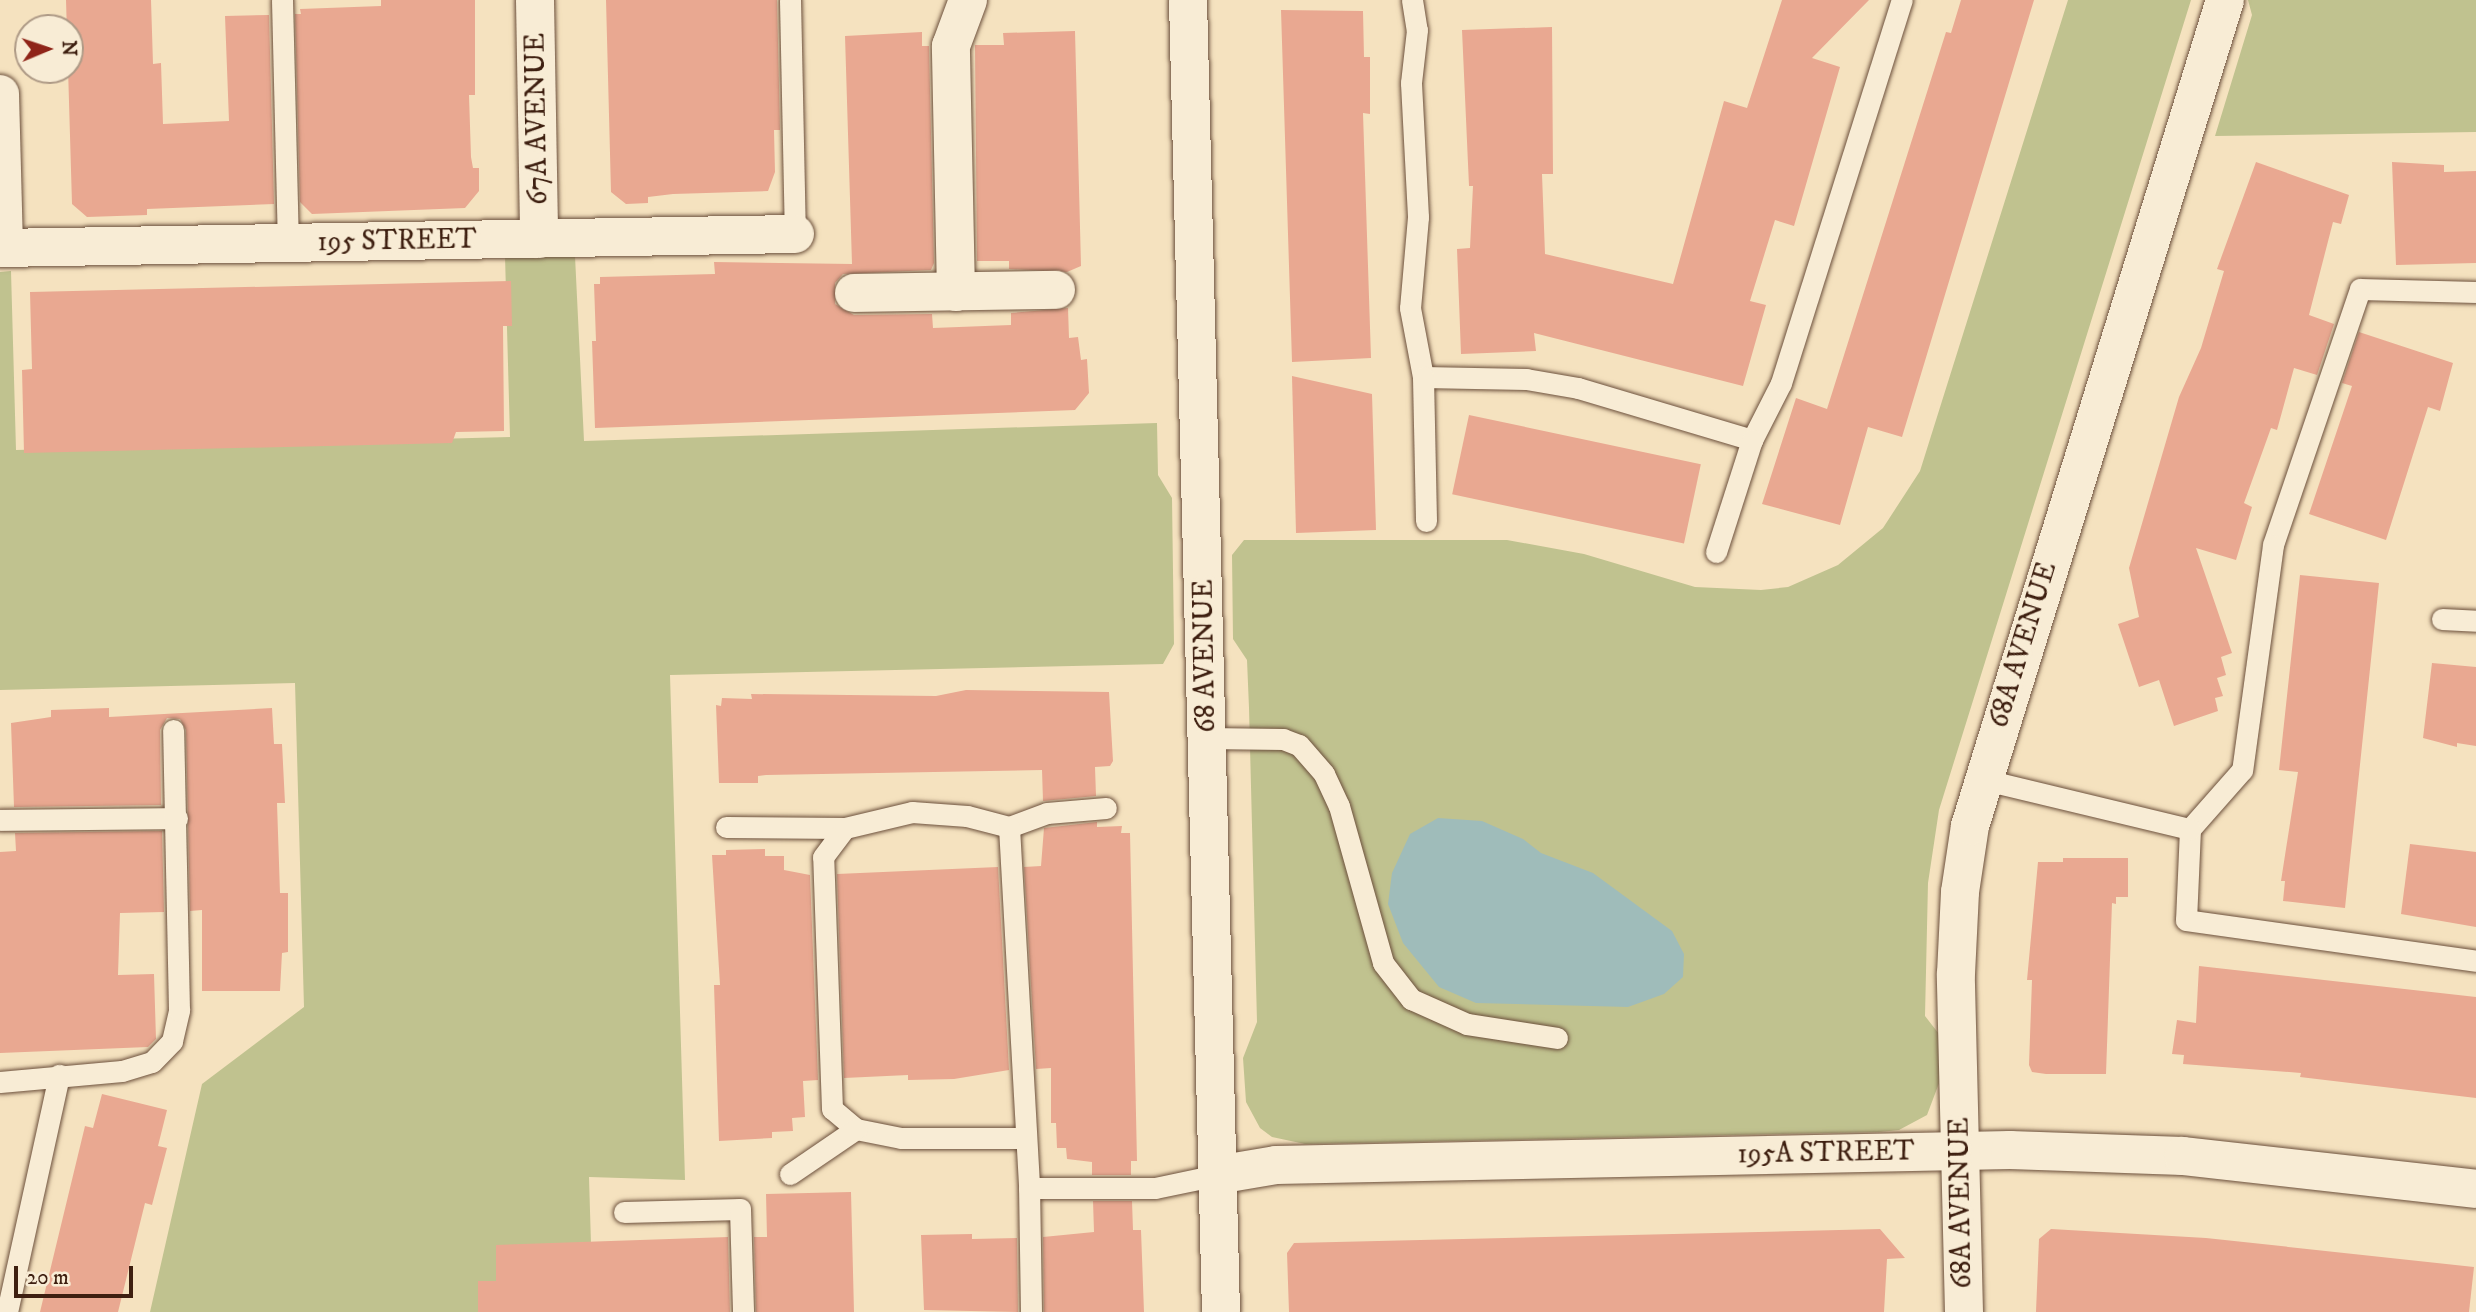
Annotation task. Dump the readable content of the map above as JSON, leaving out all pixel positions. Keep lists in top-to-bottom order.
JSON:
{
  "streets": {
    "street": [
      "67A AVENUE",
      "195 STREET",
      "68A AVENUE",
      "68 AVENUE",
      "195A STREET"
    ]
  },
  "crossings": [
    ["67A AVENUE", "195 STREET"],
    ["68A AVENUE", "195A STREET"],
    ["68 AVENUE", "195A STREET"]
  ],
  "scale_bar": "20 m",
  "north": "right"
}
